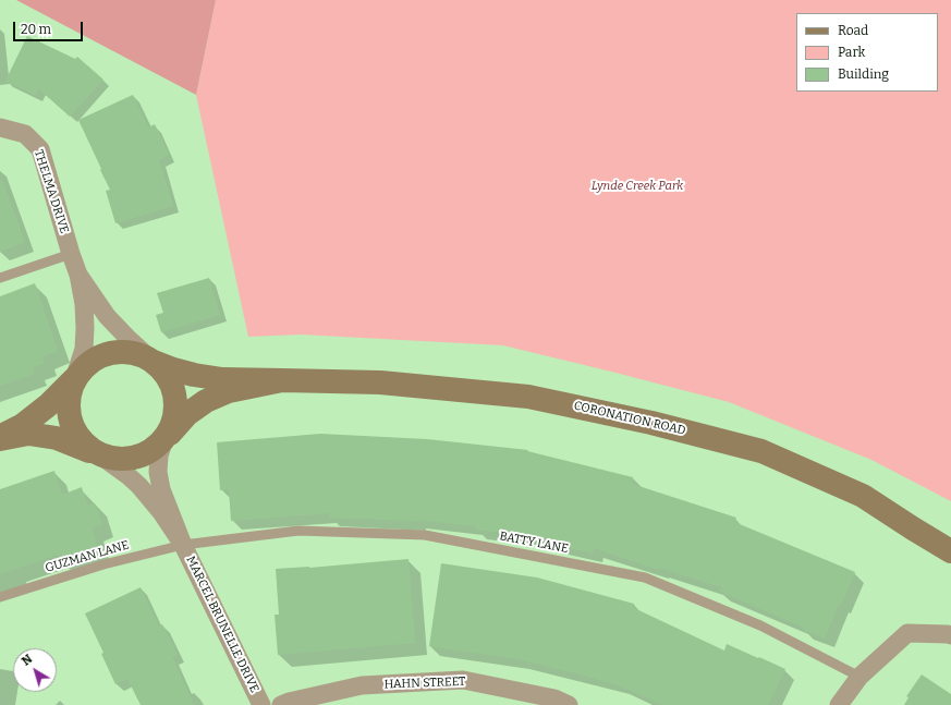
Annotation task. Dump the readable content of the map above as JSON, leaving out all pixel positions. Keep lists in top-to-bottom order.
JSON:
{
  "streets": {
    "street": [
      "THELMA DRIVE",
      "CORONATION ROAD",
      "MARCEL BRUNELLE DRIVE",
      "HAHN STREET"
    ],
    "lane": ["BATTY LANE", "GUZMAN LANE"]
  },
  "crossings": [
    ["CORONATION ROAD", "MARCEL BRUNELLE DRIVE"],
    ["BATTY LANE", "GUZMAN LANE"],
    ["BATTY LANE", "MARCEL BRUNELLE DRIVE"],
    ["GUZMAN LANE", "MARCEL BRUNELLE DRIVE"]
  ],
  "parks": ["Lynde Creek Park"],
  "legend": ["Road", "Park", "Building"],
  "scale_bar": "20 m",
  "north": "top left"
}
